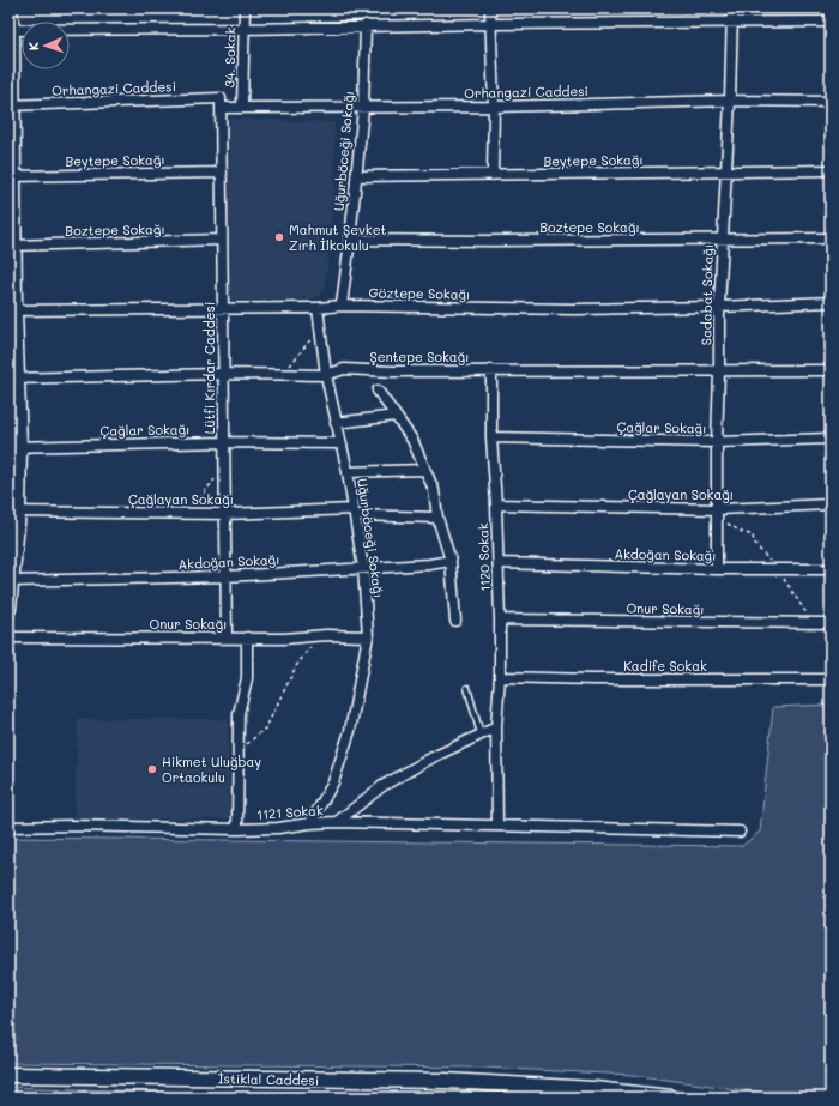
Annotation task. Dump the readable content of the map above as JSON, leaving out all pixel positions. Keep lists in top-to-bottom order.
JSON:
{
  "streets": {
    "main road": ["İstiklal Caddesi"],
    "street": [
      "34. Sokak",
      "Orhangazi Caddesi",
      "Uğurböceği Sokağı",
      "Beytepe Sokağı",
      "Boztepe Sokağı",
      "Göztepe Sokağı",
      "Sadabat Sokağı",
      "Şentepe Sokağı",
      "Lütfi Kırdar Caddesi",
      "Çağlar Sokağı",
      "Çağlayan Sokağı",
      "Akdoğan Sokağı",
      "1120 Sokak",
      "Onur Sokağı",
      "Kadife Sokak",
      "1121 Sokak"
    ]
  },
  "crossings": [
    ["34. Sokak", "Orhangazi Caddesi"],
    ["Orhangazi Caddesi", "Uğurböceği Sokağı"],
    ["Orhangazi Caddesi", "Sadabat Sokağı"],
    ["Orhangazi Caddesi", "Lütfi Kırdar Caddesi"],
    ["Uğurböceği Sokağı", "Beytepe Sokağı"],
    ["Uğurböceği Sokağı", "Boztepe Sokağı"],
    ["Uğurböceği Sokağı", "Göztepe Sokağı"],
    ["Uğurböceği Sokağı", "Şentepe Sokağı"],
    ["Uğurböceği Sokağı", "Çağlar Sokağı"],
    ["Uğurböceği Sokağı", "Çağlayan Sokağı"],
    ["Uğurböceği Sokağı", "Akdoğan Sokağı"],
    ["Uğurböceği Sokağı", "Onur Sokağı"],
    ["Uğurböceği Sokağı", "1121 Sokak"],
    ["Beytepe Sokağı", "Sadabat Sokağı"],
    ["Beytepe Sokağı", "Lütfi Kırdar Caddesi"],
    ["Boztepe Sokağı", "Sadabat Sokağı"],
    ["Boztepe Sokağı", "Lütfi Kırdar Caddesi"],
    ["Göztepe Sokağı", "Sadabat Sokağı"],
    ["Göztepe Sokağı", "Lütfi Kırdar Caddesi"],
    ["Sadabat Sokağı", "Şentepe Sokağı"],
    ["Sadabat Sokağı", "Çağlar Sokağı"],
    ["Sadabat Sokağı", "Çağlayan Sokağı"],
    ["Sadabat Sokağı", "Akdoğan Sokağı"],
    ["Şentepe Sokağı", "Lütfi Kırdar Caddesi"],
    ["Şentepe Sokağı", "1120 Sokak"],
    ["Lütfi Kırdar Caddesi", "Çağlar Sokağı"],
    ["Lütfi Kırdar Caddesi", "Çağlayan Sokağı"],
    ["Lütfi Kırdar Caddesi", "Akdoğan Sokağı"],
    ["Lütfi Kırdar Caddesi", "Onur Sokağı"],
    ["Çağlar Sokağı", "1120 Sokak"],
    ["Çağlayan Sokağı", "1120 Sokak"],
    ["Akdoğan Sokağı", "1120 Sokak"],
    ["1120 Sokak", "Onur Sokağı"],
    ["1120 Sokak", "Kadife Sokak"]
  ],
  "places": ["Mahmut Şevket Zırh İlkokulu", "Hikmet Uluğbay Ortaokulu"],
  "north": "left"
}
